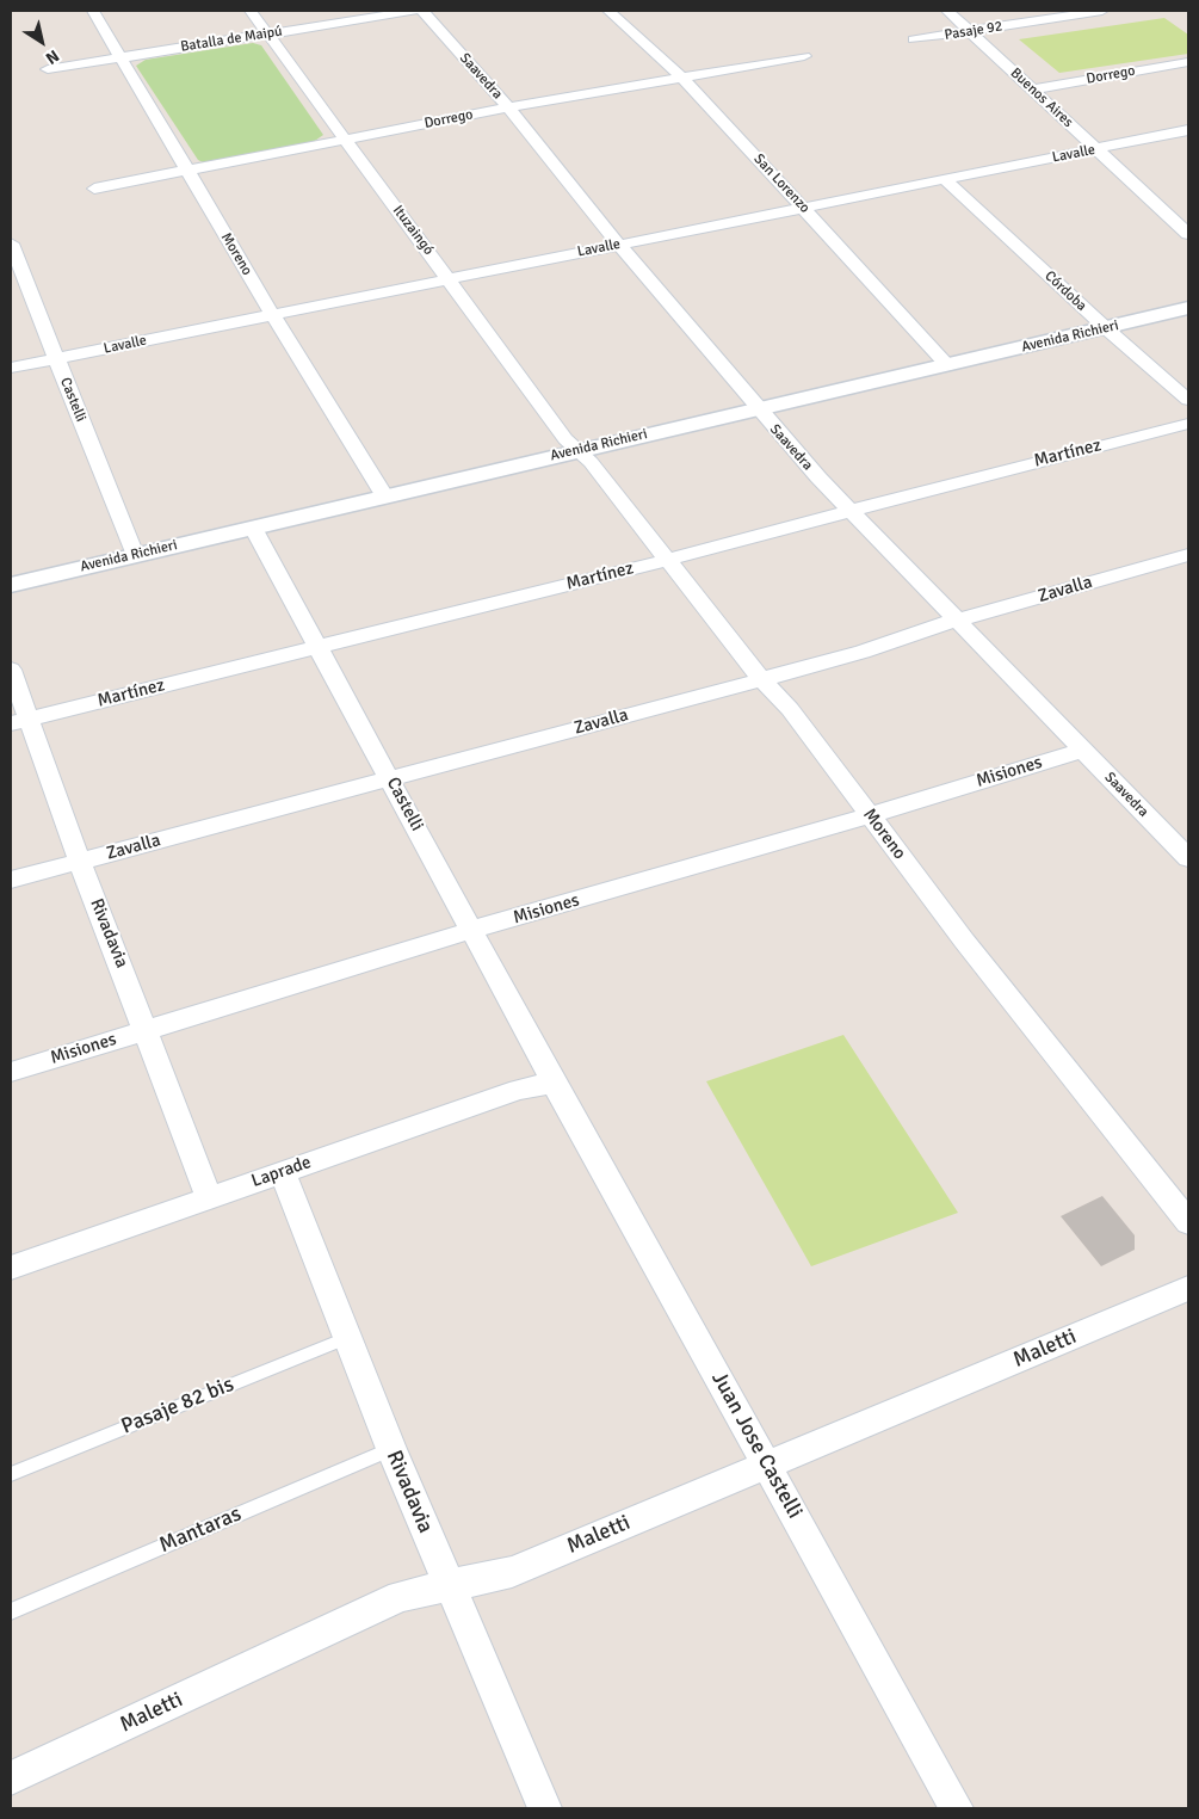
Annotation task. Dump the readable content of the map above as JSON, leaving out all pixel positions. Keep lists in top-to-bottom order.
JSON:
{
  "streets": {
    "street": [
      "Pasaje 92",
      "Batalla de Maipú",
      "Dorrego",
      "Saavedra",
      "Buenos Aires",
      "Lavalle",
      "San Lorenzo",
      "Ituzaingó",
      "Moreno",
      "Córdoba",
      "Avenida Richieri",
      "Castelli",
      "Martínez",
      "Zavalla",
      "Misiones",
      "Rivadavia",
      "Laprade",
      "Maletti",
      "Juan Jose Castelli"
    ],
    "lane": ["Pasaje 82 bis", "Mantaras"]
  },
  "crossings": [
    ["Pasaje 92", "Buenos Aires"],
    ["Batalla de Maipú", "Ituzaingó"],
    ["Batalla de Maipú", "Moreno"],
    ["Dorrego", "Saavedra"],
    ["Dorrego", "Buenos Aires"],
    ["Dorrego", "San Lorenzo"],
    ["Dorrego", "Ituzaingó"],
    ["Dorrego", "Moreno"],
    ["Saavedra", "Lavalle"],
    ["Saavedra", "Avenida Richieri"],
    ["Saavedra", "Martínez"],
    ["Saavedra", "Zavalla"],
    ["Saavedra", "Misiones"],
    ["Buenos Aires", "Lavalle"],
    ["Lavalle", "San Lorenzo"],
    ["Lavalle", "Ituzaingó"],
    ["Lavalle", "Moreno"],
    ["Lavalle", "Córdoba"],
    ["Lavalle", "Castelli"],
    ["San Lorenzo", "Avenida Richieri"],
    ["Ituzaingó", "Moreno"],
    ["Ituzaingó", "Avenida Richieri"],
    ["Moreno", "Avenida Richieri"],
    ["Moreno", "Martínez"],
    ["Moreno", "Zavalla"],
    ["Moreno", "Misiones"],
    ["Córdoba", "Avenida Richieri"],
    ["Avenida Richieri", "Castelli"],
    ["Castelli", "Martínez"],
    ["Castelli", "Zavalla"],
    ["Castelli", "Misiones"],
    ["Castelli", "Laprade"],
    ["Castelli", "Juan Jose Castelli"],
    ["Martínez", "Rivadavia"],
    ["Zavalla", "Rivadavia"],
    ["Misiones", "Rivadavia"],
    ["Rivadavia", "Laprade"],
    ["Rivadavia", "Maletti"],
    ["Rivadavia", "Pasaje 82 bis"],
    ["Rivadavia", "Mantaras"],
    ["Laprade", "Juan Jose Castelli"],
    ["Maletti", "Juan Jose Castelli"]
  ],
  "north": "bottom right"
}
